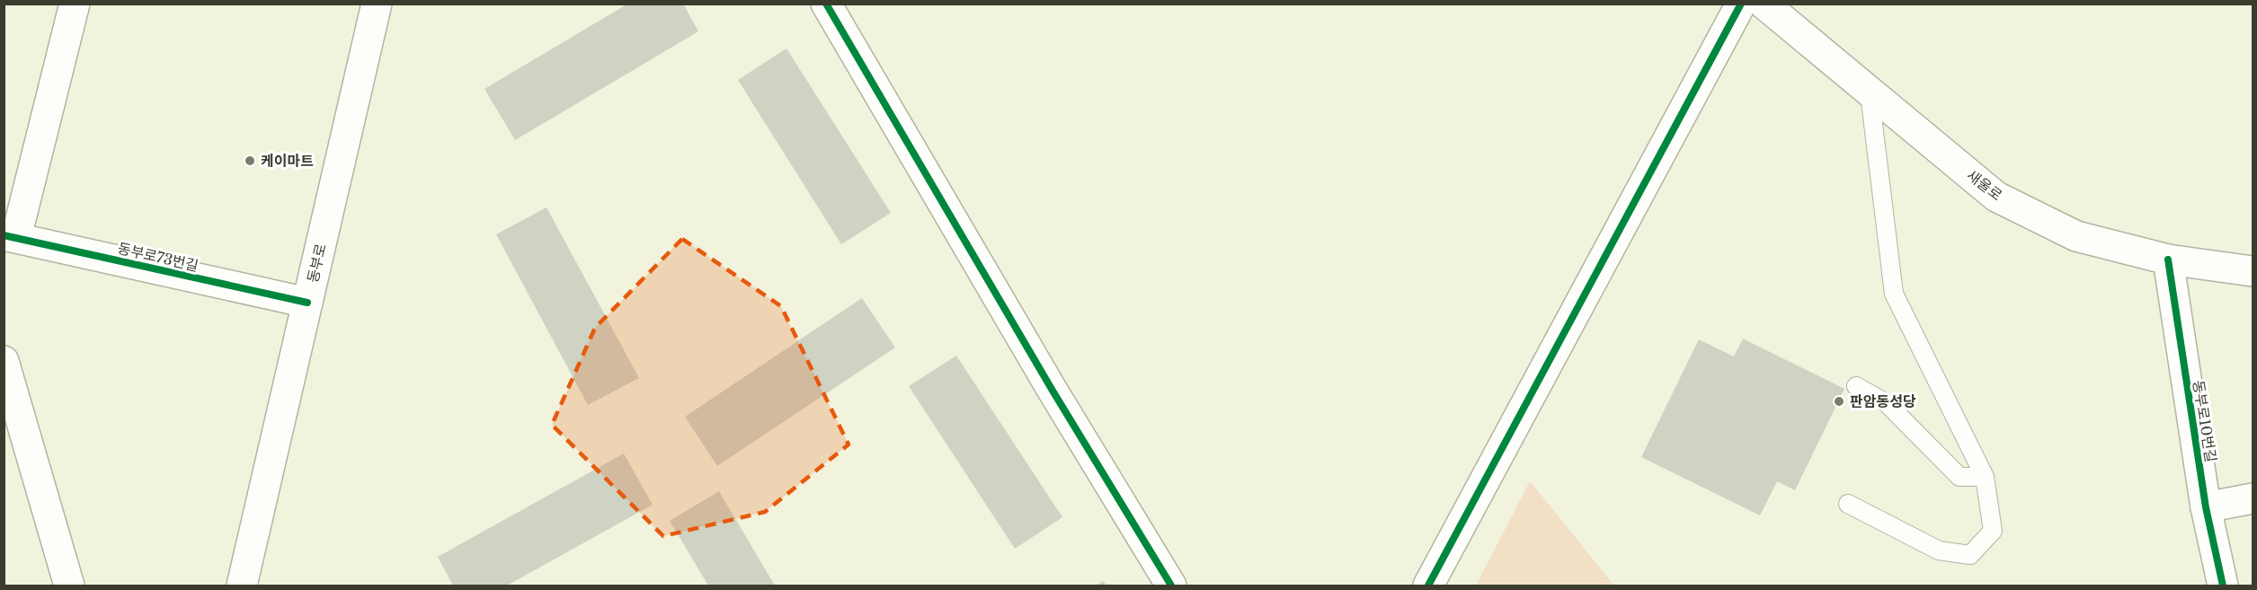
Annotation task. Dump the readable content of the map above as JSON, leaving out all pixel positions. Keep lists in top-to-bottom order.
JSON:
{
  "streets": {
    "street": [
      "새울로",
      "동부로73번길",
      "동부로",
      "동부로10번길"
    ]
  },
  "crossings": [
    ["새울로", "동부로10번길"],
    ["동부로73번길", "동부로"]
  ],
  "places": ["케이마트", "판암동성당"]
}
